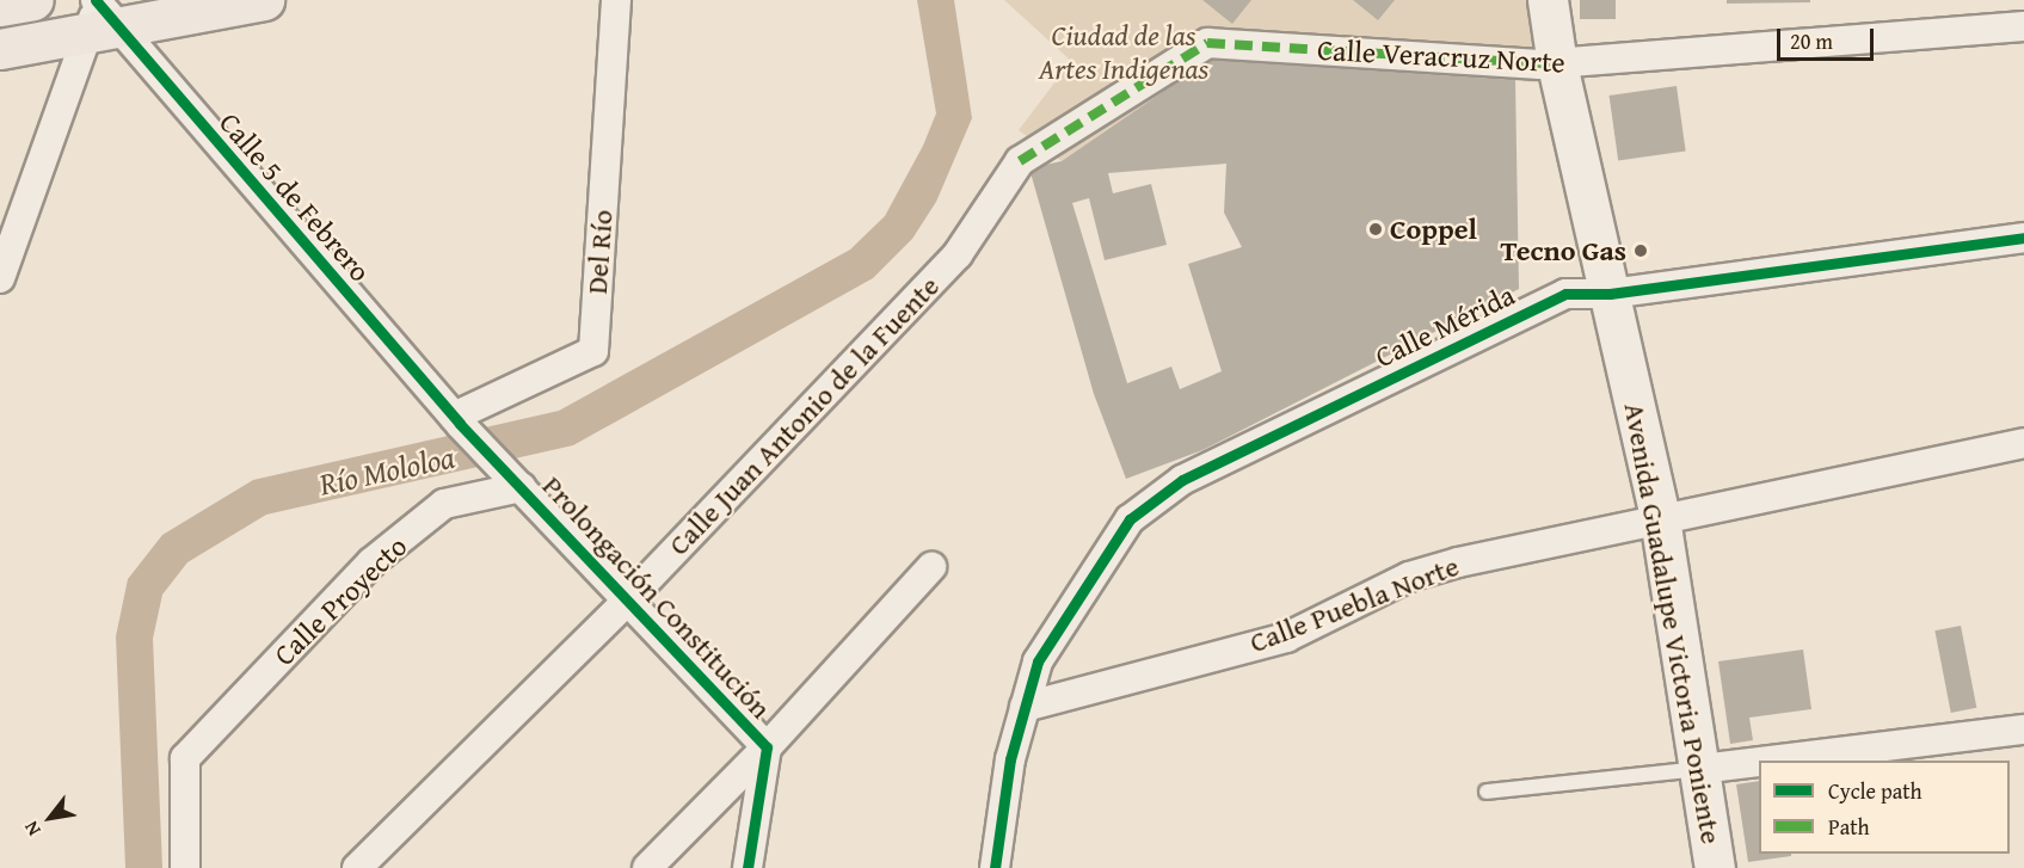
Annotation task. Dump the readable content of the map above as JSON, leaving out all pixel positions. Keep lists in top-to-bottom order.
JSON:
{
  "streets": {
    "main road": ["Avenida Guadalupe Victoria Poniente"],
    "street": [
      "Calle Veracruz Norte",
      "Calle 5 de Febrero",
      "Del Río",
      "Calle Mérida",
      "Calle Juan Antonio de la Fuente",
      "Prolongación Constitución",
      "Calle Proyecto",
      "Calle Puebla Norte"
    ]
  },
  "crossings": [
    ["Calle Veracruz Norte", "Calle Juan Antonio de la Fuente"],
    ["Calle Veracruz Norte", "Avenida Guadalupe Victoria Poniente"],
    ["Calle 5 de Febrero", "Del Río"],
    ["Calle 5 de Febrero", "Prolongación Constitución"],
    ["Calle 5 de Febrero", "Calle Proyecto"],
    ["Calle Mérida", "Calle Puebla Norte"],
    ["Calle Mérida", "Avenida Guadalupe Victoria Poniente"],
    ["Calle Juan Antonio de la Fuente", "Prolongación Constitución"],
    ["Prolongación Constitución", "Calle Proyecto"],
    ["Calle Puebla Norte", "Avenida Guadalupe Victoria Poniente"]
  ],
  "water": ["Río Mololoa"],
  "parks": ["Ciudad de las Artes Indigenas"],
  "places": ["Coppel", "Tecno Gas"],
  "legend": ["Cycle path", "Path"],
  "scale_bar": "20 m",
  "north": "bottom left"
}
